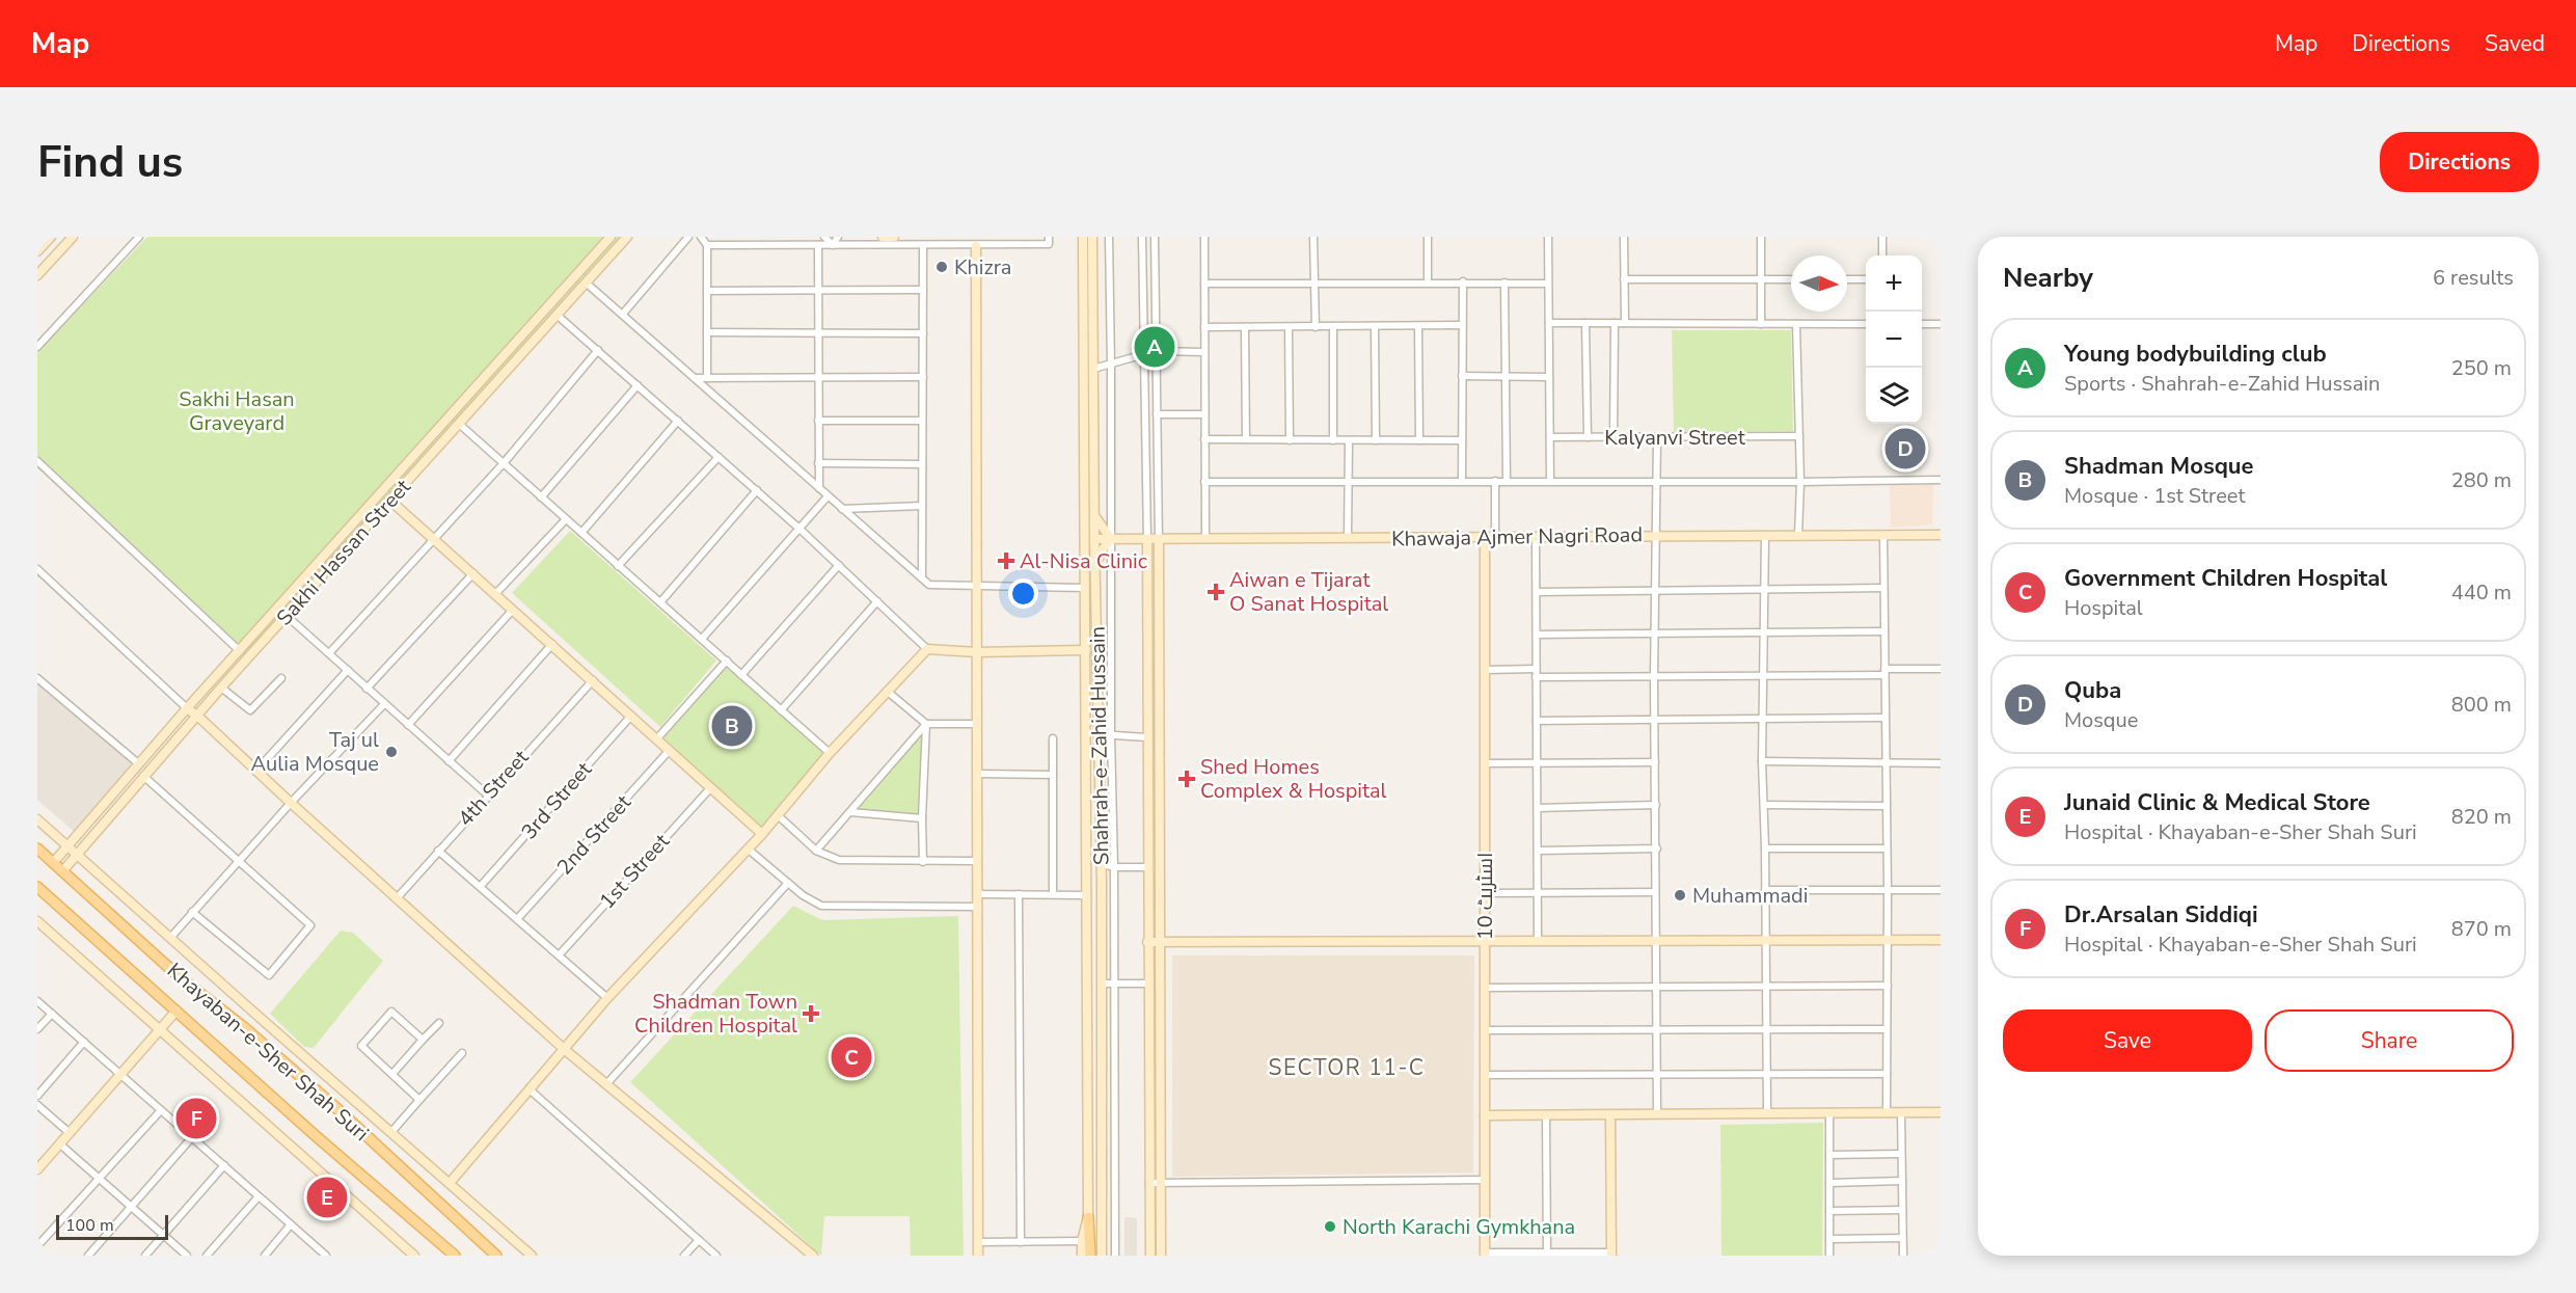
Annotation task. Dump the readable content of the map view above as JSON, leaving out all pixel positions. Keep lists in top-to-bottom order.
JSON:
{
  "streets": {
    "main road": ["Khayaban-e-Sher Shah Suri"],
    "street": [
      "Kalyanvi Street",
      "Khawaja Ajmer Nagri Road",
      "Sakhi Hassan Street",
      "Shahrah-e-Zahid Hussain",
      "4th Street",
      "3rd Street",
      "2nd Street",
      "1st Street",
      "اسٹریٹ 10"
    ]
  },
  "crossings": [
    ["Khawaja Ajmer Nagri Road", "Shahrah-e-Zahid Hussain"],
    ["Khawaja Ajmer Nagri Road", "اسٹریٹ 10"],
    ["Sakhi Hassan Street", "Khayaban-e-Sher Shah Suri"]
  ],
  "districts": ["SECTOR 11-C"],
  "parks": ["Sakhi Hasan Graveyard"],
  "places": {
    "other": [
      "Khizra",
      "Taj ul Aulia Mosque",
      "Muhammadi",
      "North Karachi Gymkhana"
    ],
    "health": [
      "Al-Nisa Clinic",
      "Aiwan e Tijarat O Sanat Hospital",
      "Shed Homes Complex & Hospital",
      "Shadman Town Children Hospital"
    ]
  },
  "scale_bar": "100 m",
  "north": "right",
  "page": {
    "header": "Map",
    "nav": ["Map", "Directions", "Saved"],
    "buttons": [
      "Directions",
      ["Save", "Share"]
    ],
    "title": "Find us",
    "heading": ["Nearby", "6 results"],
    "map_buttons": ["+", "−"],
    "list": [
      {
        "mark": "A",
        "name": "Young bodybuilding club",
        "note": "Sports · Shahrah-e-Zahid Hussain",
        "value": "250 m"
      },
      {
        "mark": "B",
        "name": "Shadman Mosque",
        "note": "Mosque · 1st Street",
        "value": "280 m"
      },
      {
        "mark": "C",
        "name": "Government Children Hospital",
        "note": "Hospital",
        "value": "440 m"
      },
      {
        "mark": "D",
        "name": "Quba",
        "note": "Mosque",
        "value": "800 m"
      },
      {
        "mark": "E",
        "name": "Junaid Clinic & Medical Store",
        "note": "Hospital · Khayaban-e-Sher Shah Suri",
        "value": "820 m"
      },
      {
        "mark": "F",
        "name": "Dr.Arsalan Siddiqi",
        "note": "Hospital · Khayaban-e-Sher Shah Suri",
        "value": "870 m"
      }
    ],
    "pins": [
      "A",
      "D",
      "B",
      "C",
      "F",
      "E"
    ],
    "scale": "100 m"
  }
}
